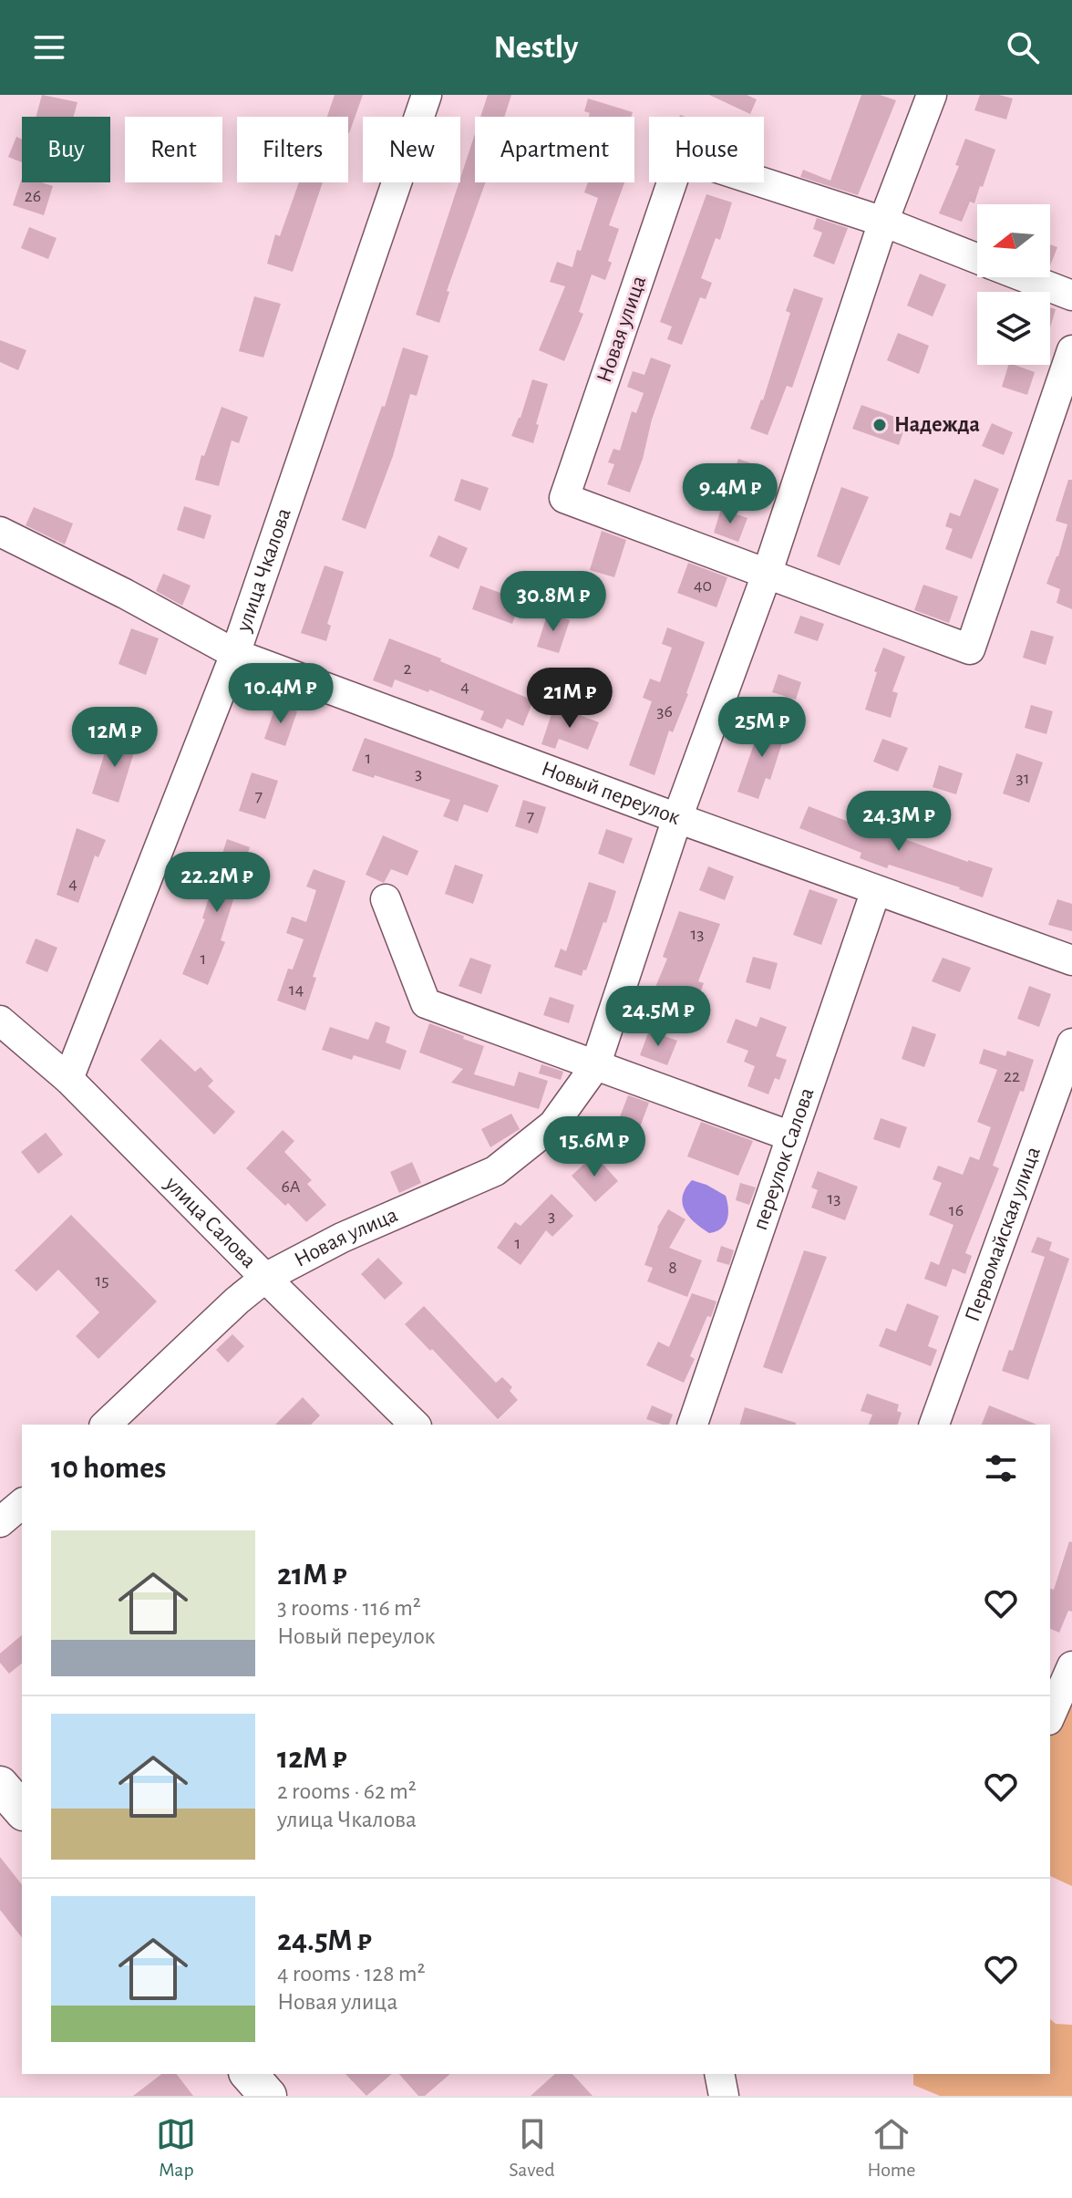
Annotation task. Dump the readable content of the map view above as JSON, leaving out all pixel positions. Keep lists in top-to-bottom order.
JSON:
{
  "streets": {
    "street": [
      "Новая улица",
      "улица Чкалова",
      "Новый переулок",
      "переулок Салова",
      "улица Салова",
      "Первомайская улица"
    ]
  },
  "crossings": [
    ["Новая улица", "Новый переулок"],
    ["Новая улица", "улица Салова"],
    ["улица Чкалова", "Новый переулок"],
    ["улица Чкалова", "улица Салова"],
    ["Новый переулок", "переулок Салова"]
  ],
  "places": ["Надежда"],
  "house_numbers": [
    "26",
    "40",
    "2",
    "4",
    "36",
    "1",
    "3",
    "31",
    "7",
    "7",
    "4",
    "13",
    "1",
    "14",
    "22",
    "6А",
    "13",
    "16",
    "3",
    "1",
    "8",
    "15"
  ],
  "north": "left",
  "page": {
    "header": "Nestly",
    "chip": [
      "Buy",
      "Rent",
      "Filters",
      "New",
      "Apartment",
      "House"
    ],
    "price": [
      "9.4M ₽",
      "30.8M ₽",
      "10.4M ₽",
      "21M ₽",
      "25M ₽",
      "12M ₽",
      "24.3M ₽",
      "22.2M ₽",
      "24.5M ₽",
      "15.6M ₽"
    ],
    "heading": "10 homes",
    "list": [
      {
        "name": "21M ₽",
        "note": "3 rooms · 116 m² · Новый переулок"
      },
      {
        "name": "12M ₽",
        "note": "2 rooms · 62 m² · улица Чкалова"
      },
      {
        "name": "24.5M ₽",
        "note": "4 rooms · 128 m² · Новая улица"
      }
    ],
    "tabs": ["Map", "Saved", "Home"]
  }
}
